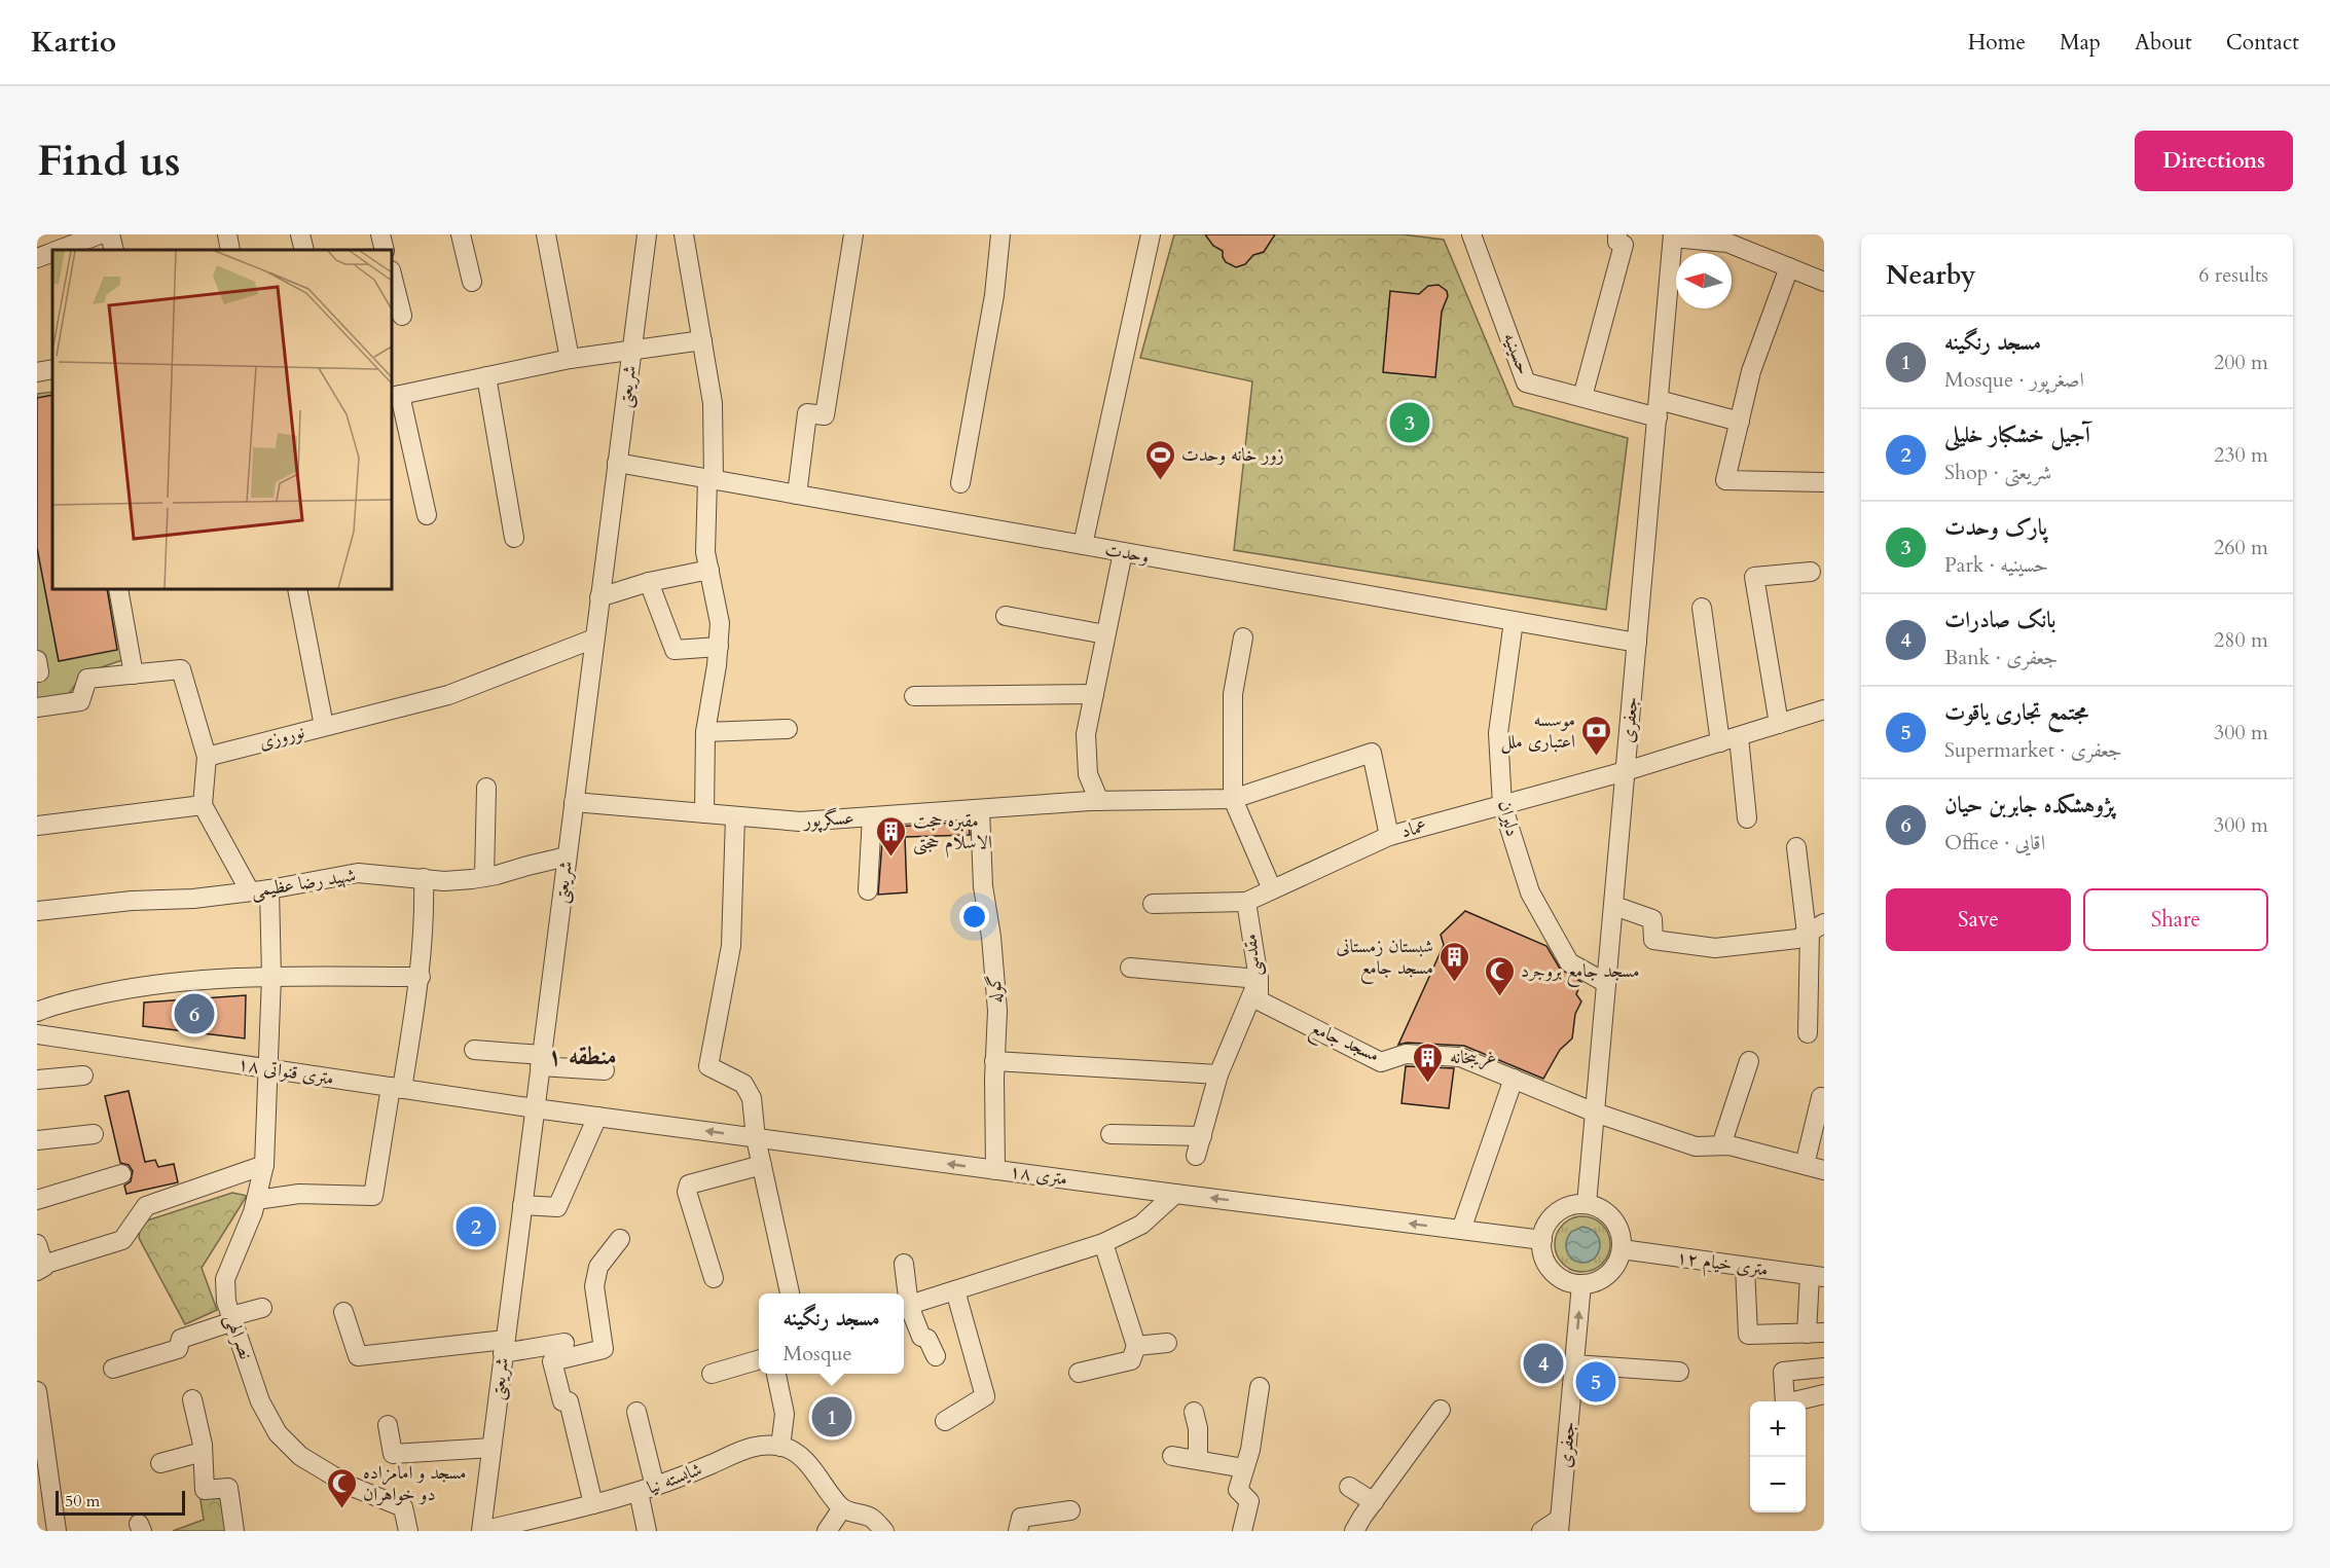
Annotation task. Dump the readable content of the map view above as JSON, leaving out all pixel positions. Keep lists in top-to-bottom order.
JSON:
{
  "streets": {
    "street": [
      "حسینیه",
      "شریعتی",
      "وحدت",
      "جعفری",
      "نوروزی",
      "دلیران",
      "عسگرپور",
      "عماد",
      "شهید رضا عظیمی",
      "مقدسی",
      "گوله",
      "مسجد جامع",
      "۱۸ متری قنواتی",
      "۱۸ متری",
      "۱۲ متری خیام",
      "نصرالهی",
      "شایسته نیا"
    ]
  },
  "crossings": [
    ["حسینیه", "جعفری"],
    ["شریعتی", "وحدت"],
    ["شریعتی", "نوروزی"],
    ["شریعتی", "عسگرپور"],
    ["شریعتی", "شهید رضا عظیمی"],
    ["شریعتی", "۱۸ متری قنواتی"],
    ["شریعتی", "۱۸ متری"],
    ["شریعتی", "شایسته نیا"],
    ["وحدت", "جعفری"],
    ["وحدت", "دلیران"],
    ["جعفری", "دلیران"],
    ["جعفری", "عماد"],
    ["جعفری", "مسجد جامع"],
    ["جعفری", "۱۸ متری"],
    ["جعفری", "۱۲ متری خیام"],
    ["دلیران", "عماد"],
    ["عسگرپور", "عماد"],
    ["عسگرپور", "گوله"],
    ["شهید رضا عظیمی", "نصرالهی"],
    ["مقدسی", "مسجد جامع"],
    ["گوله", "۱۸ متری"],
    ["۱۸ متری قنواتی", "۱۸ متری"],
    ["۱۸ متری قنواتی", "نصرالهی"],
    ["۱۸ متری", "۱۲ متری خیام"]
  ],
  "one_way": ["۱۸ متری"],
  "districts": ["منطقه ۱"],
  "places": {
    "sports": ["زور خانه وحدت"],
    "bank": ["موسسه اعتباری ملل"],
    "building": ["مقبره حجت الاسلام حجتی", "شبستان زمستانی مسجد جامع", "غریبخانه"],
    "mosque": ["مسجد جامع بروجرد", "مسجد و امامزاده دو خواهران"]
  },
  "scale_bar": "50 m",
  "north": "left",
  "page": {
    "header": "Kartio",
    "nav": [
      "Home",
      "Map",
      "About",
      "Contact"
    ],
    "buttons": [
      "Directions",
      ["Save", "Share"]
    ],
    "title": "Find us",
    "heading": ["Nearby", "6 results"],
    "list": [
      {
        "mark": "1",
        "name": "مسجد رنگینه",
        "note": "Mosque · اصغرپور",
        "value": "200 m"
      },
      {
        "mark": "2",
        "name": "آجیل خشکبار خلیلی",
        "note": "Shop · شریعتی",
        "value": "230 m"
      },
      {
        "mark": "3",
        "name": "پارک وحدت",
        "note": "Park · حسینیه",
        "value": "260 m"
      },
      {
        "mark": "4",
        "name": "بانک صادرات",
        "note": "Bank · جعفری",
        "value": "280 m"
      },
      {
        "mark": "5",
        "name": "مجتمع تجاری یاقوت",
        "note": "Supermarket · جعفری",
        "value": "300 m"
      },
      {
        "mark": "6",
        "name": "پژوهشکده جابربن حیان",
        "note": "Office · اقایی",
        "value": "300 m"
      }
    ],
    "pins": [
      "3",
      "6",
      "2",
      "4",
      "5",
      "1"
    ],
    "popup": ["مسجد رنگینه", "Mosque"],
    "map_buttons": ["+", "−"],
    "scale": "50 m"
  }
}
